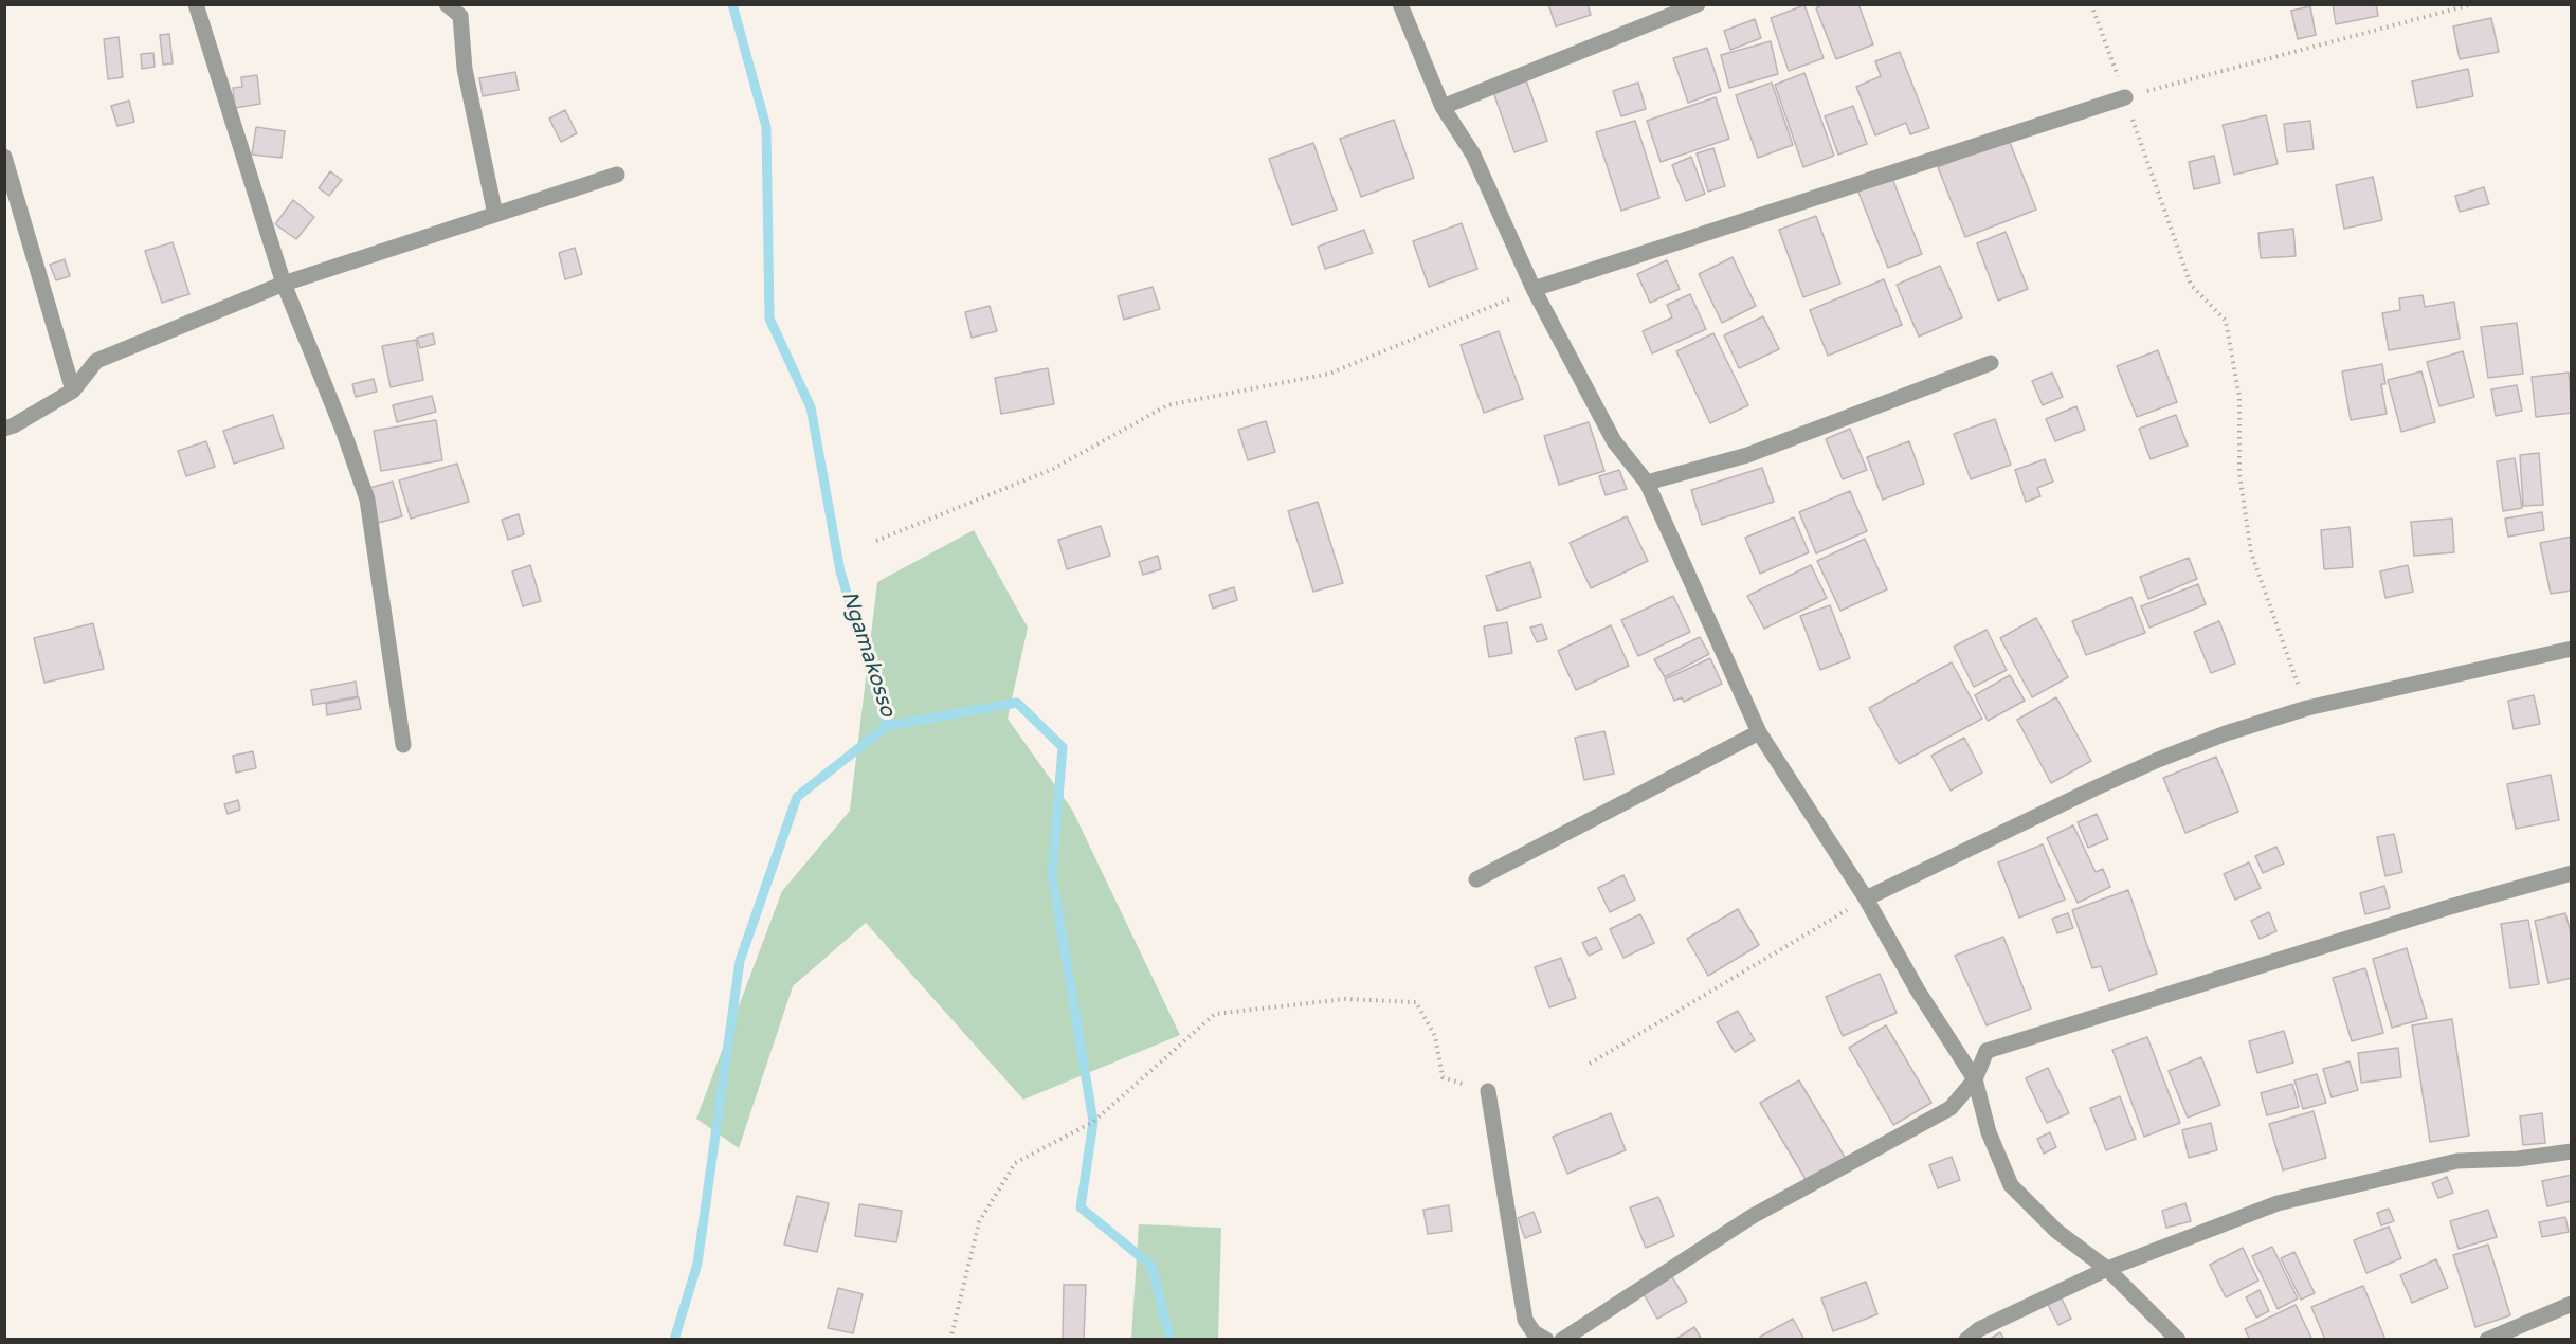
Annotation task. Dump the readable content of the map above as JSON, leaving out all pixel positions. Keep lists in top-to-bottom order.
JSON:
{
  "water": ["Ngamakosso"]
}
